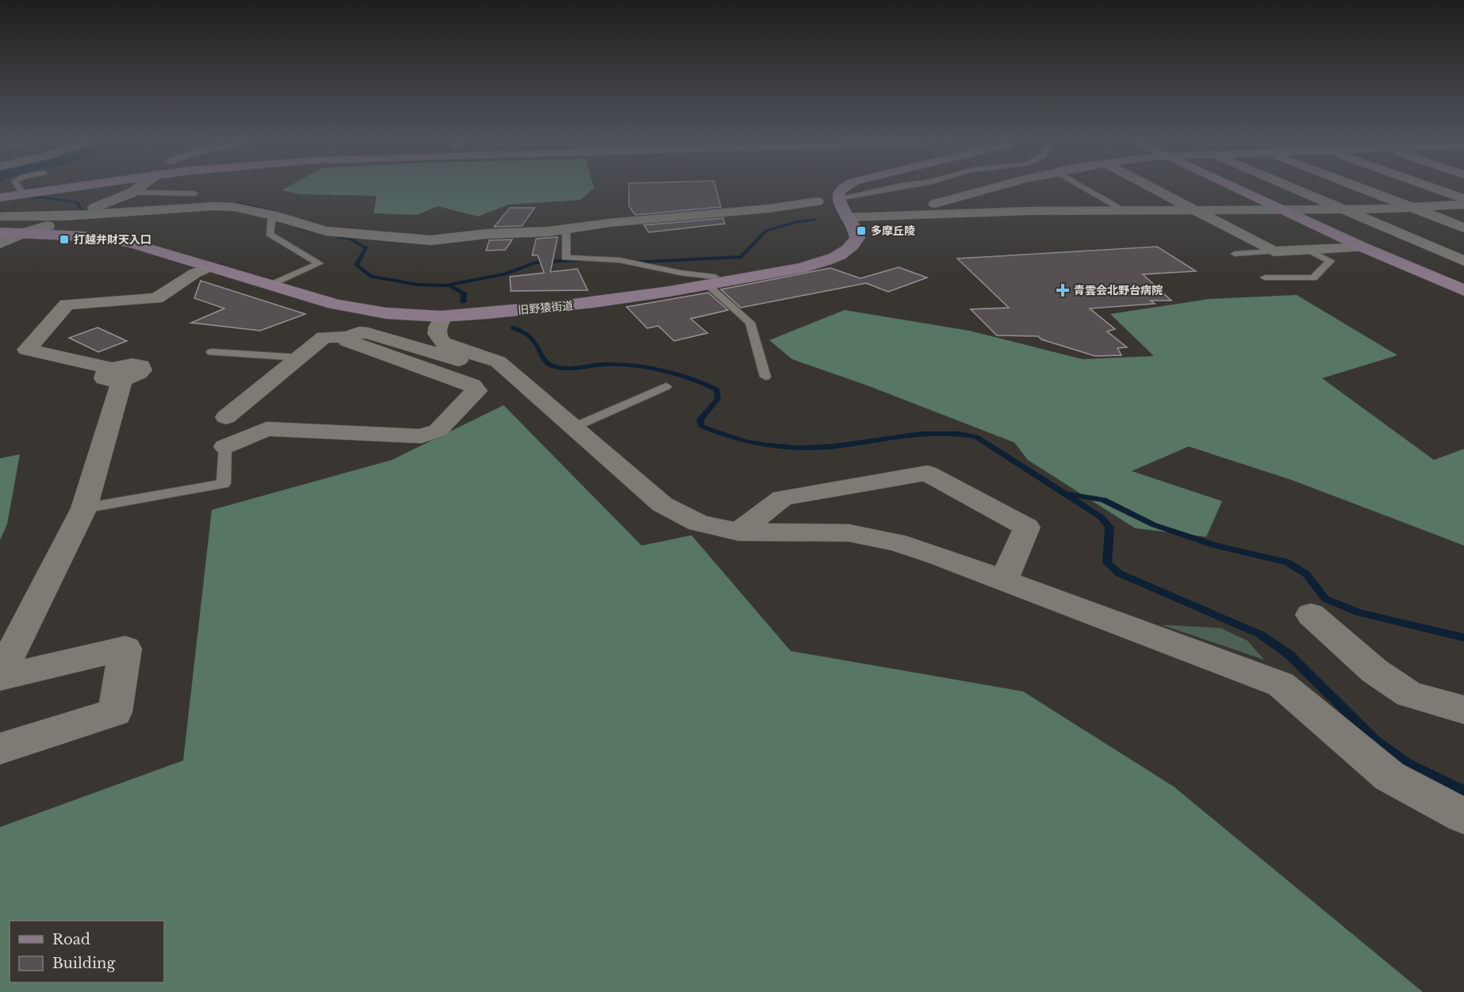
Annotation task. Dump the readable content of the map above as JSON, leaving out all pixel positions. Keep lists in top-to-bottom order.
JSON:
{
  "streets": {
    "main road": ["旧野猿街道"]
  },
  "places": {
    "transit": ["多摩丘陵", "打越弁財天入口"],
    "health": ["青雲会北野台病院"]
  },
  "legend": ["Road", "Building"]
}
